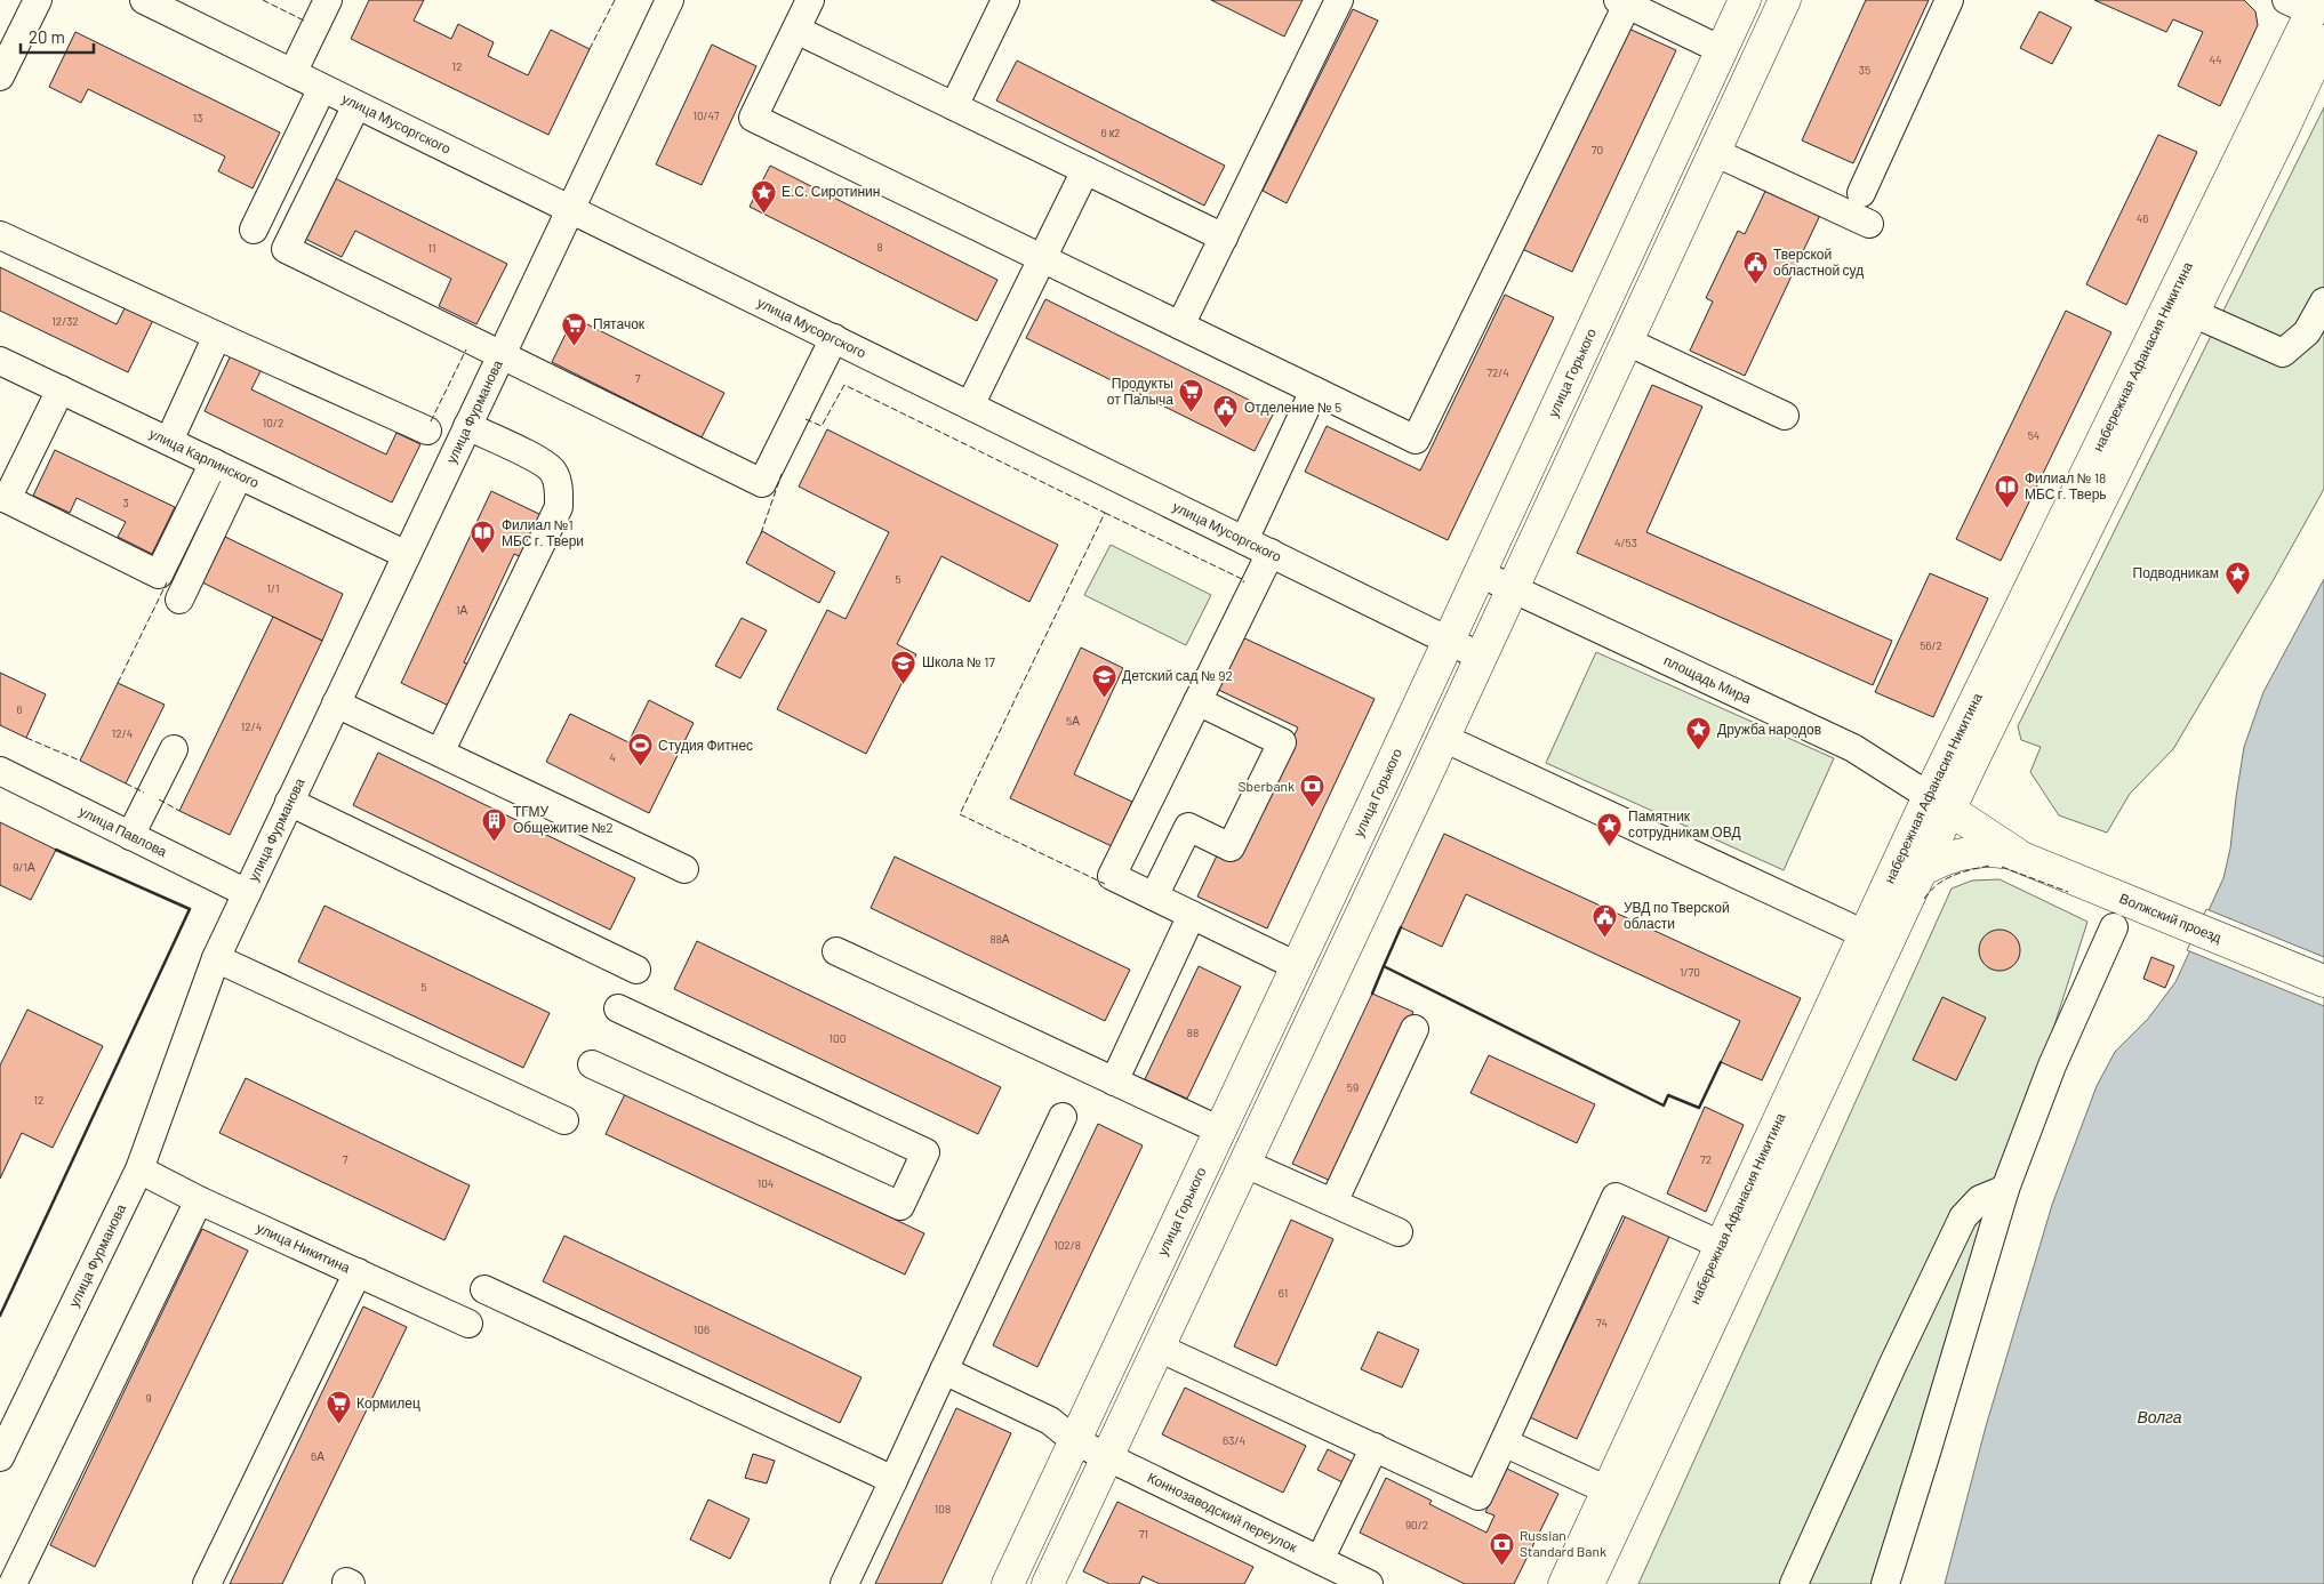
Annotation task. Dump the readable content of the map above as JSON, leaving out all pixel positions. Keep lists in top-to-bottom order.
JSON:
{
  "streets": {
    "main road": ["набережная Афанасия Никитина", "улица Горького", "Волжский проезд"],
    "street": [
      "улица Мусоргского",
      "улица Фурманова",
      "улица Карпинского",
      "площадь Мира",
      "улица Павлова",
      "улица Никитина",
      "Коннозаводский переулок"
    ]
  },
  "crossings": [
    ["улица Мусоргского", "улица Горького"],
    ["улица Мусоргского", "улица Фурманова"],
    ["набережная Афанасия Никитина", "площадь Мира"],
    ["набережная Афанасия Никитина", "Волжский проезд"],
    ["улица Горького", "площадь Мира"],
    ["улица Горького", "Коннозаводский переулок"],
    ["улица Фурманова", "улица Карпинского"],
    ["улица Фурманова", "улица Павлова"],
    ["улица Фурманова", "улица Никитина"],
    ["площадь Мира", "Волжский проезд"]
  ],
  "water": ["Волга"],
  "places": {
    "place": [
      "Е.С. Сиротинин",
      "Подводникам",
      "Дружба народов",
      "Памятник сотрудникам ОВД"
    ],
    "public building": ["Тверской областной суд", "Отделение № 5", "УВД по Тверской области"],
    "supermarket": ["Пятачок", "Продукты от Палыча", "Кормилец"],
    "library": ["Филиал № 18 МБС г. Тверь", "Филиал №1 МБС г. Твери"],
    "school or university": ["Школа № 17", "Детский сад № 92"],
    "sports": ["Студия Фитнес"],
    "bank": ["Sberbank", "Russian Standard Bank"],
    "building": ["ТГМУ Общежитие №2"]
  },
  "house_numbers": [
    "44",
    "12",
    "35",
    "10/47",
    "13",
    "6 к2",
    "70",
    "46",
    "8",
    "11",
    "12/32",
    "72/4",
    "7",
    "10/2",
    "54",
    "3",
    "4/53",
    "5",
    "1/1",
    "1А",
    "56/2",
    "6",
    "5А",
    "12/4",
    "12/4",
    "4",
    "9/1А",
    "88А",
    "1/70",
    "5",
    "88",
    "100",
    "59",
    "12",
    "7",
    "72",
    "104",
    "102/8",
    "61",
    "74",
    "106",
    "9",
    "63/4",
    "6А",
    "108",
    "90/2",
    "71"
  ],
  "scale_bar": "20 m"
}
